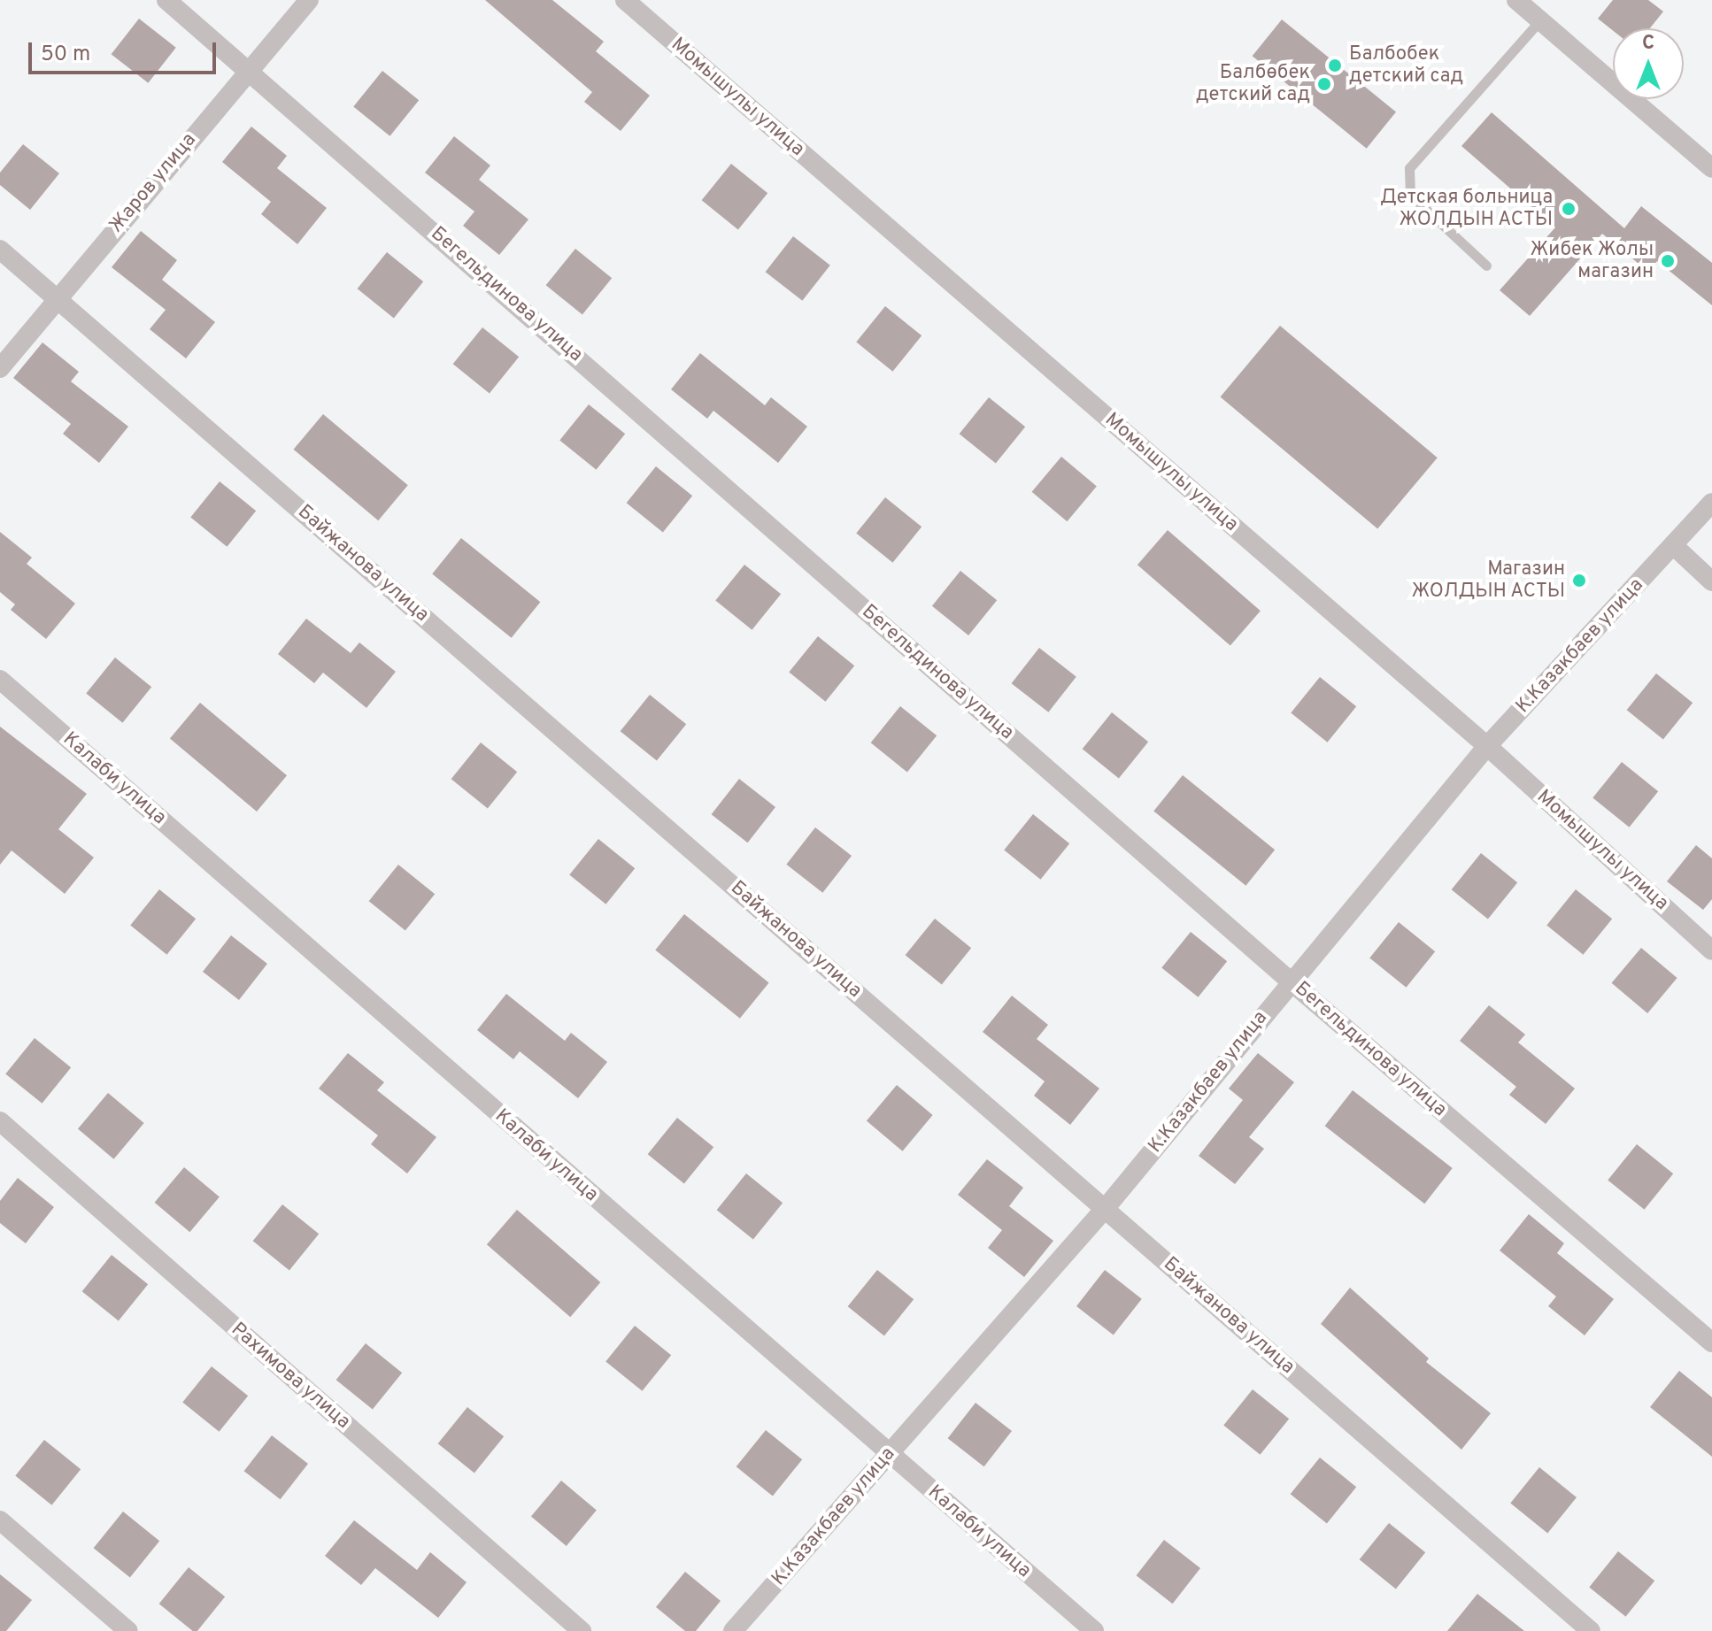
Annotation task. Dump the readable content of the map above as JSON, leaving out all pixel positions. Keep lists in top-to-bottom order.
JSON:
{
  "streets": {
    "street": [
      "Момышулы улица",
      "Жаров улица",
      "Бегельдинова улица",
      "Байжанова улица",
      "К.Казакбаев улица",
      "Калаби улица",
      "Рахимова улица"
    ]
  },
  "crossings": [
    ["Момышулы улица", "К.Казакбаев улица"],
    ["Жаров улица", "Бегельдинова улица"],
    ["Жаров улица", "Байжанова улица"],
    ["Бегельдинова улица", "К.Казакбаев улица"],
    ["Байжанова улица", "К.Казакбаев улица"],
    ["К.Казакбаев улица", "Калаби улица"]
  ],
  "places": [
    "Балбобек детский сад",
    "Балбөбек детский сад",
    "Детская больница ЖОЛДЫН АСТЫ",
    "Жибек Жолы магазин",
    "Магазин ЖОЛДЫН АСТЫ"
  ],
  "scale_bar": "50 m",
  "north": "top"
}
